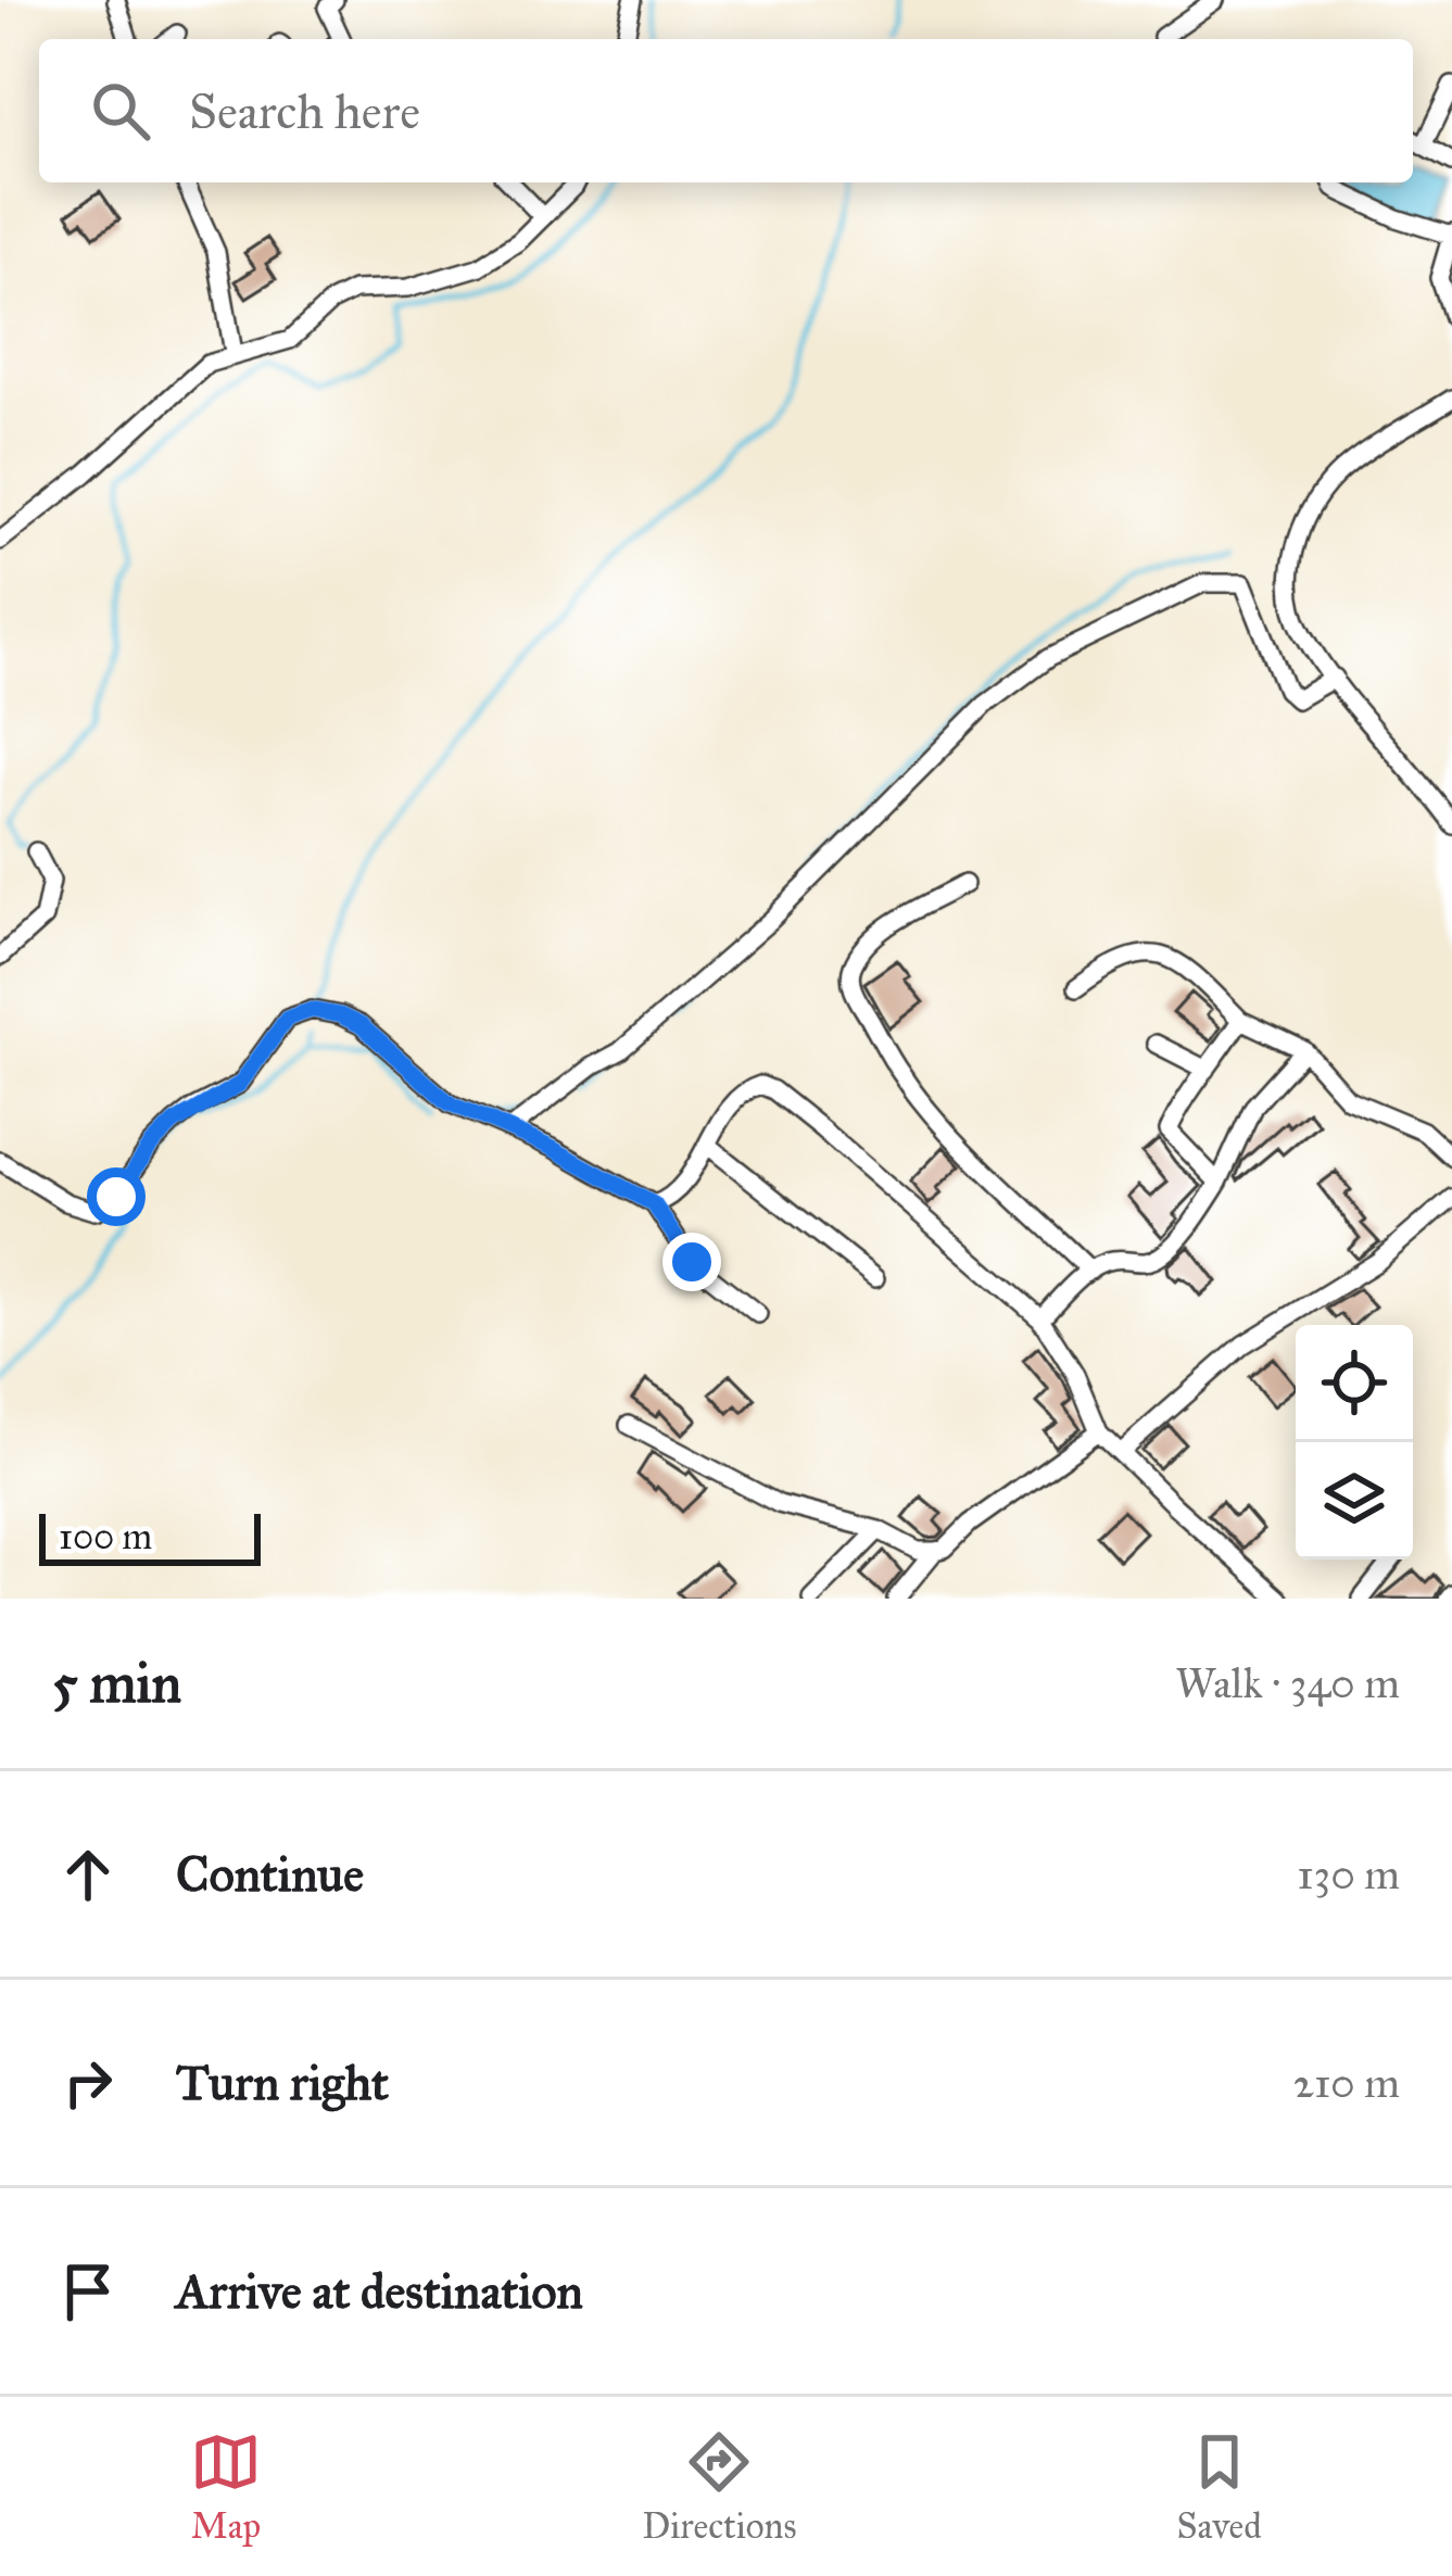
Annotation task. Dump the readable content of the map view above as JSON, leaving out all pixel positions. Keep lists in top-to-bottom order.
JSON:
{
  "scale_bar": "100 m",
  "page": {
    "search": "Search here",
    "scale": "100 m",
    "heading": ["5 min", "Walk · 340 m"],
    "list": [
      ["Continue", "130 m"],
      ["Turn right", "210 m"],
      "Arrive at destination"
    ],
    "nav": ["Map", "Directions", "Saved"]
  }
}
